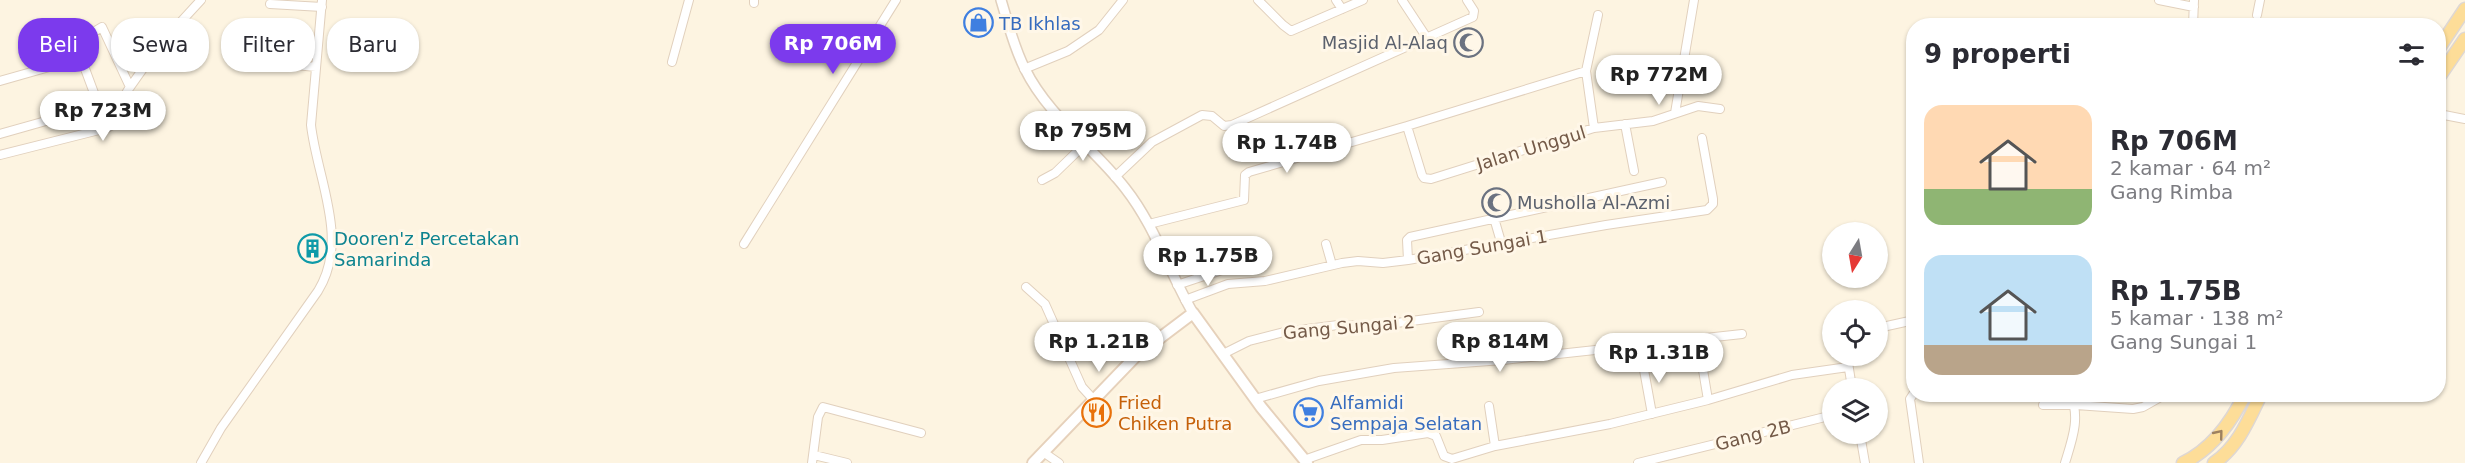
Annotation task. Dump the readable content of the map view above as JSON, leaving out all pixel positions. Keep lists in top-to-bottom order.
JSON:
{
  "streets": {
    "street": [
      "Jalan Unggul",
      "Gang Sungai 1",
      "Gang Sungai 2",
      "Gang 2B"
    ]
  },
  "places": {
    "shop": ["TB Ikhlas"],
    "mosque": ["Masjid Al-Alaq", "Musholla Al-Azmi"],
    "building": ["Dooren'z Percetakan Samarinda"],
    "restaurant": ["Fried Chiken Putra"],
    "supermarket": ["Alfamidi Sempaja Selatan"]
  },
  "north": "bottom",
  "page": {
    "chip": [
      "Beli",
      "Sewa",
      "Filter",
      "Baru"
    ],
    "heading": "9 properti",
    "price": [
      "Rp 706M",
      "Rp 772M",
      "Rp 723M",
      "Rp 795M",
      "Rp 1.74B",
      "Rp 1.75B",
      "Rp 1.21B",
      "Rp 814M",
      "Rp 1.31B"
    ],
    "list": [
      {
        "name": "Rp 706M",
        "note": "2 kamar · 64 m² · Gang Rimba"
      },
      {
        "name": "Rp 1.75B",
        "note": "5 kamar · 138 m² · Gang Sungai 1"
      }
    ]
  }
}
